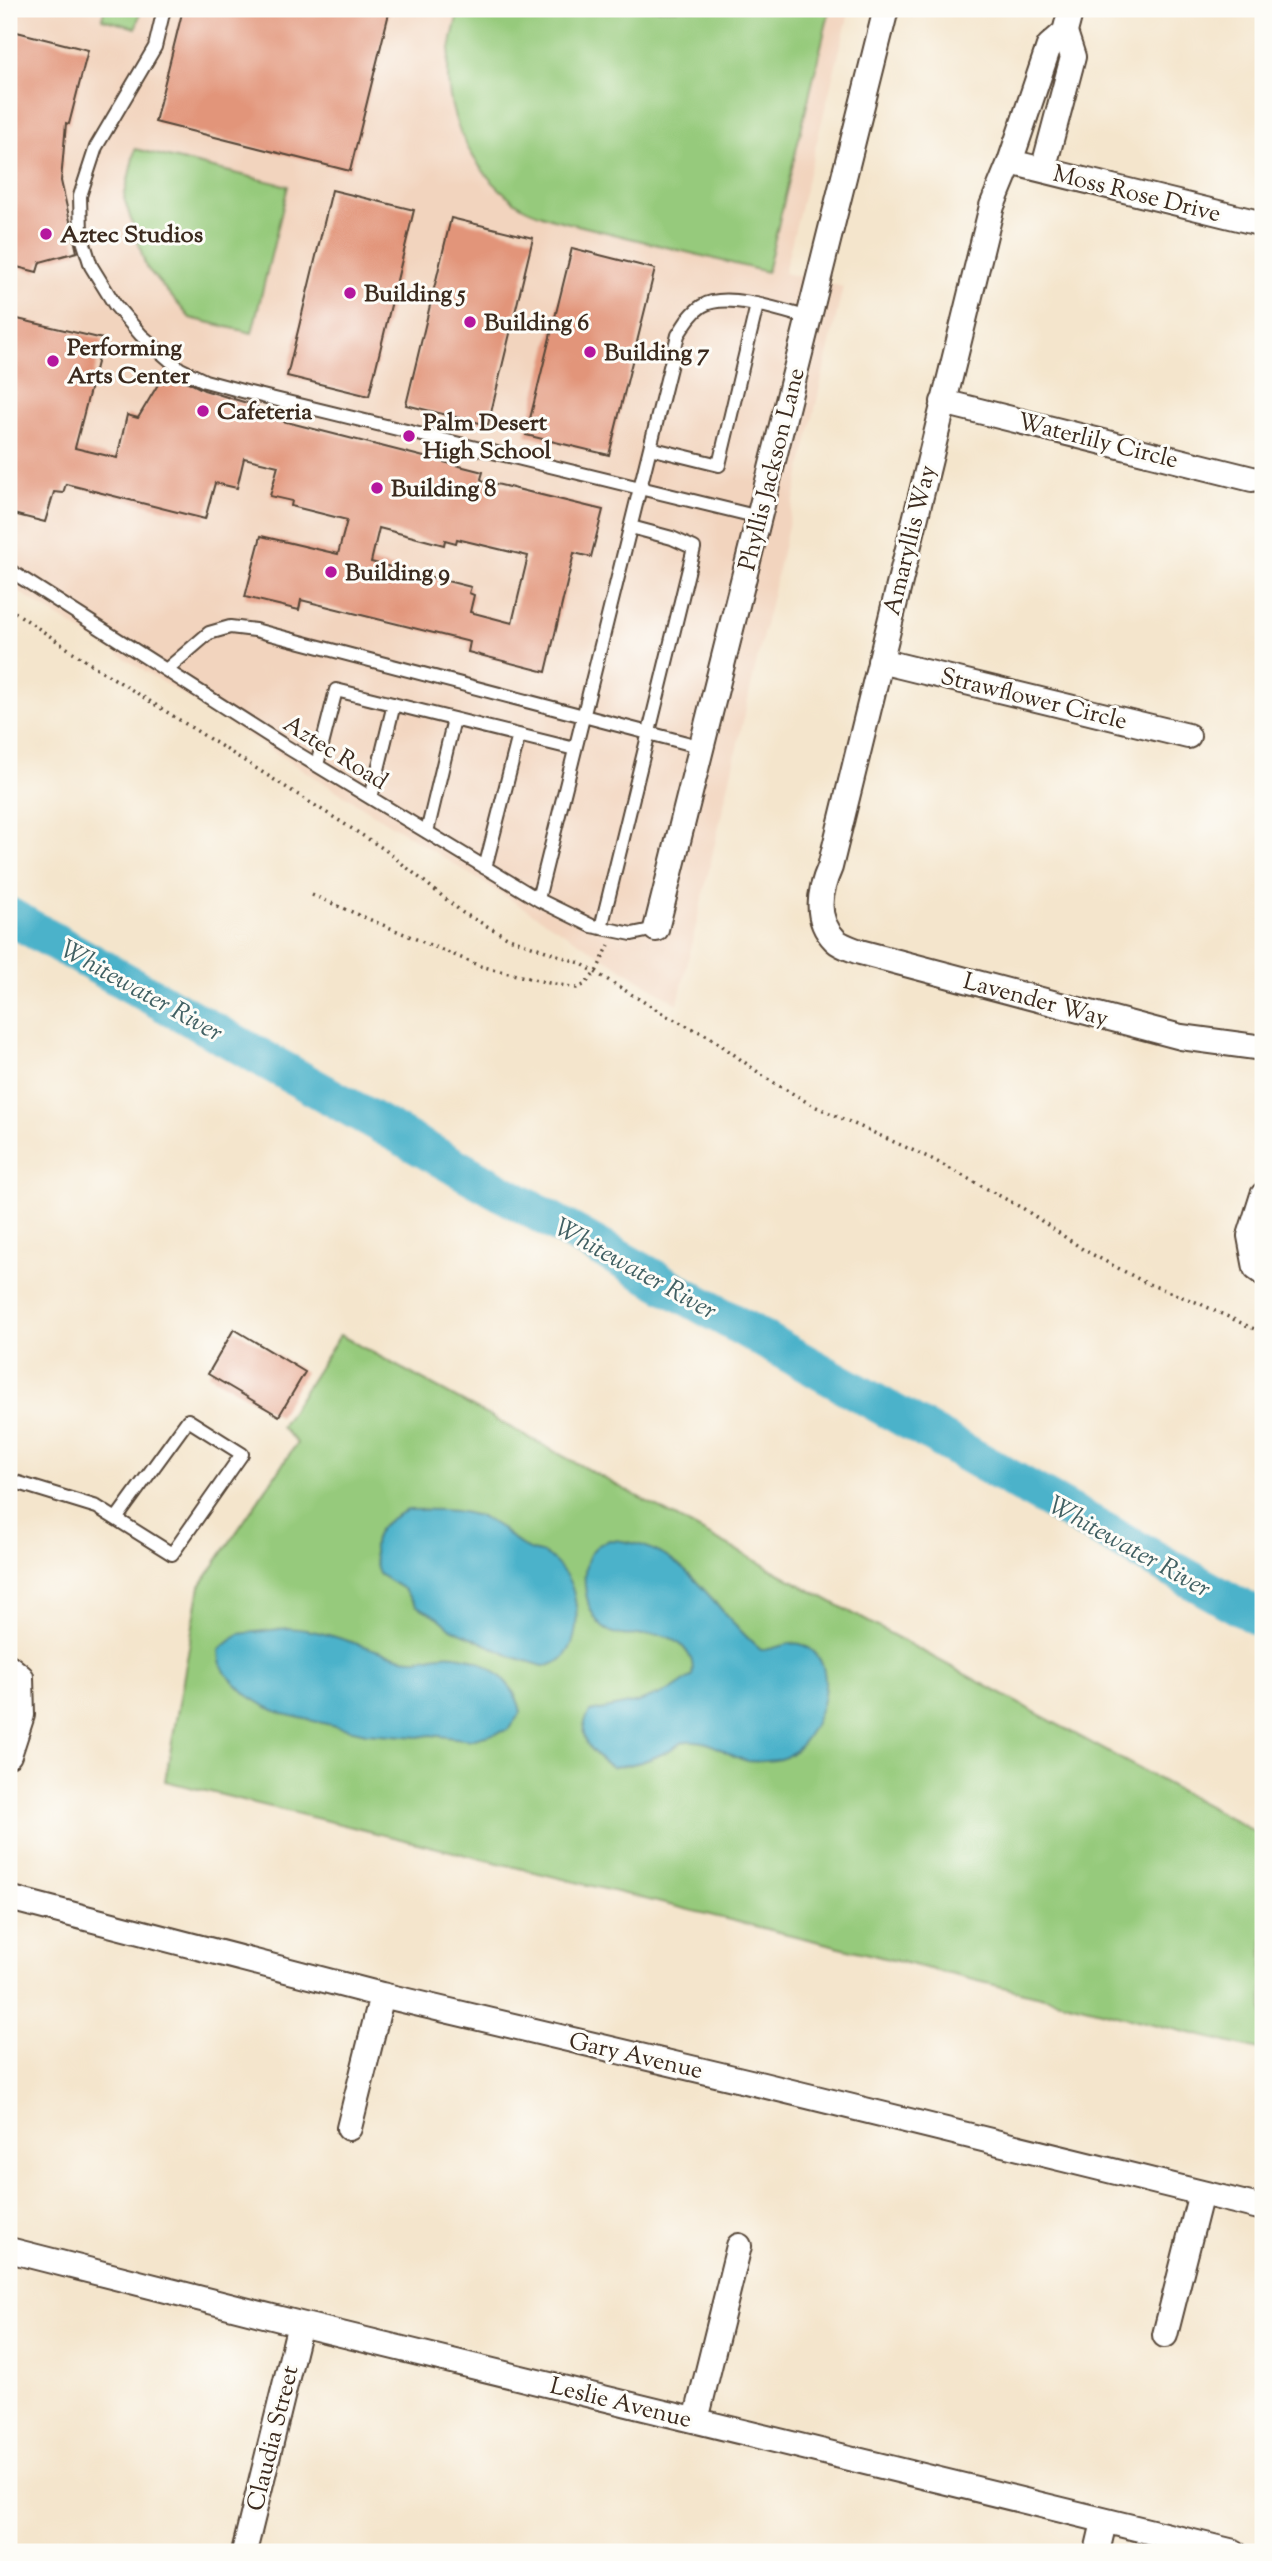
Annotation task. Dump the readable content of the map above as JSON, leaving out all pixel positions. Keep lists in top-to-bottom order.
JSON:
{
  "streets": {
    "street": [
      "Moss Rose Drive",
      "Waterlily Circle",
      "Phyllis Jackson Lane",
      "Amaryllis Way",
      "Strawflower Circle",
      "Lavender Way",
      "Gary Avenue",
      "Leslie Avenue",
      "Claudia Street"
    ],
    "lane": ["Aztec Road"]
  },
  "crossings": [
    ["Moss Rose Drive", "Amaryllis Way"],
    ["Waterlily Circle", "Amaryllis Way"],
    ["Phyllis Jackson Lane", "Aztec Road"],
    ["Amaryllis Way", "Strawflower Circle"],
    ["Amaryllis Way", "Lavender Way"],
    ["Leslie Avenue", "Claudia Street"]
  ],
  "water": ["Whitewater River"],
  "places": [
    "Aztec Studios",
    "Building 5",
    "Building 6",
    "Building 7",
    "Performing Arts Center",
    "Cafeteria",
    "Palm Desert High School",
    "Building 8",
    "Building 9"
  ]
}
